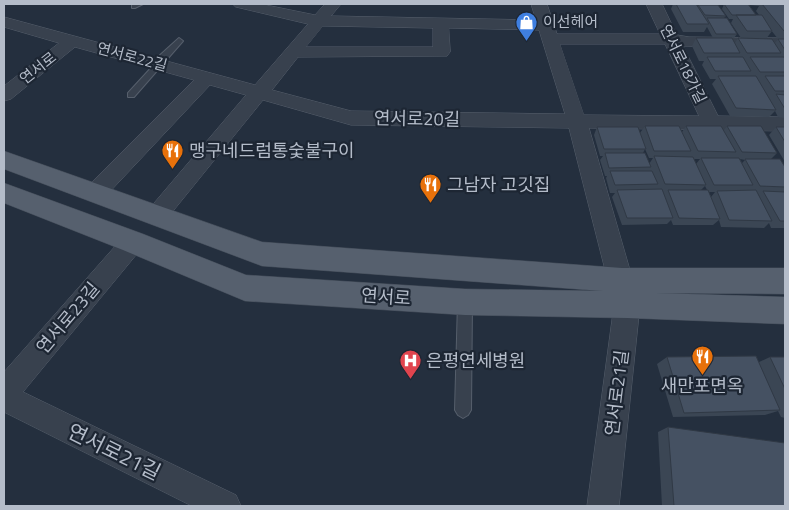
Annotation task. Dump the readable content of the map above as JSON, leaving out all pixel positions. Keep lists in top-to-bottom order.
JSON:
{
  "streets": {
    "main road": ["연서로"],
    "street": [
      "연서로22길",
      "연서로18가길",
      "연서로20길",
      "연서로23길",
      "연서로21길"
    ]
  },
  "crossings": [
    ["연서로22길", "연서로"],
    ["연서로22길", "연서로20길"],
    ["연서로18가길", "연서로20길"],
    ["연서로", "연서로23길"],
    ["연서로", "연서로21길"],
    ["연서로23길", "연서로21길"]
  ],
  "places": {
    "shop": ["이선헤어"],
    "restaurant": ["맹구네드럼통숯불구이", "그남자 고깃집", "새만포면옥"],
    "hospital": ["은평연세병원"]
  }
}
